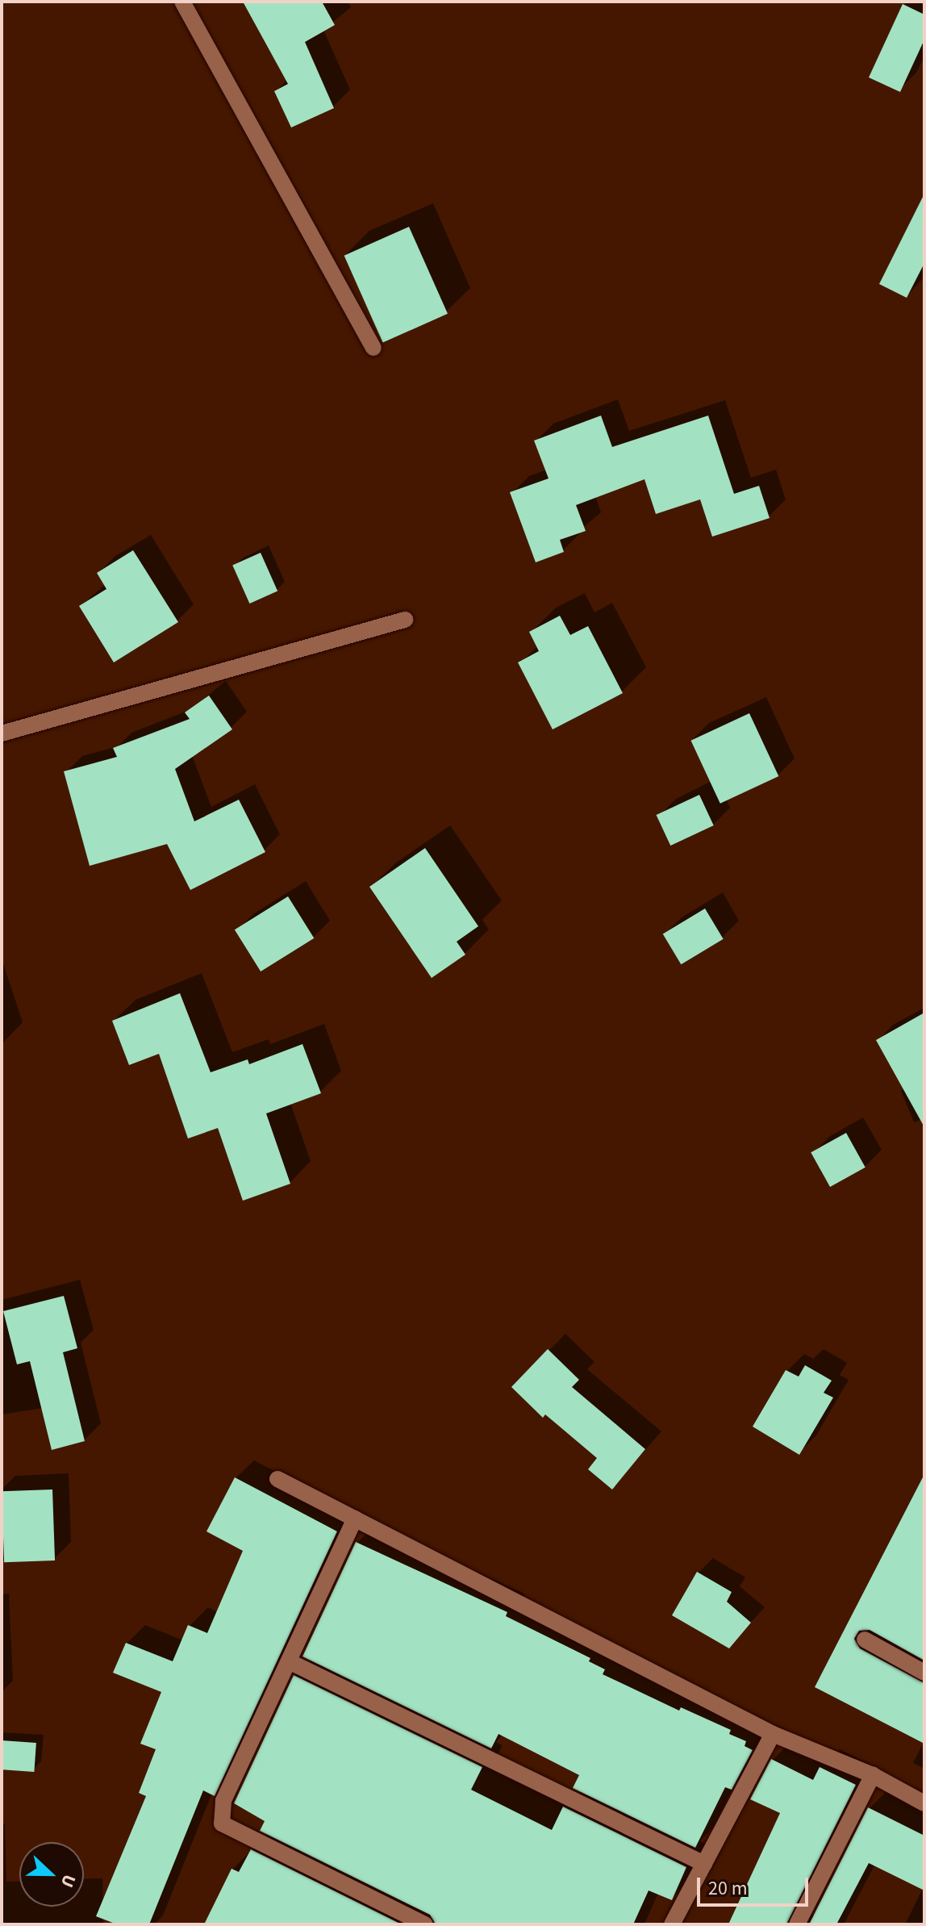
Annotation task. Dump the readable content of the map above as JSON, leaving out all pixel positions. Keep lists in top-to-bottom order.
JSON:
{
  "scale_bar": "20 m",
  "north": "right"
}
